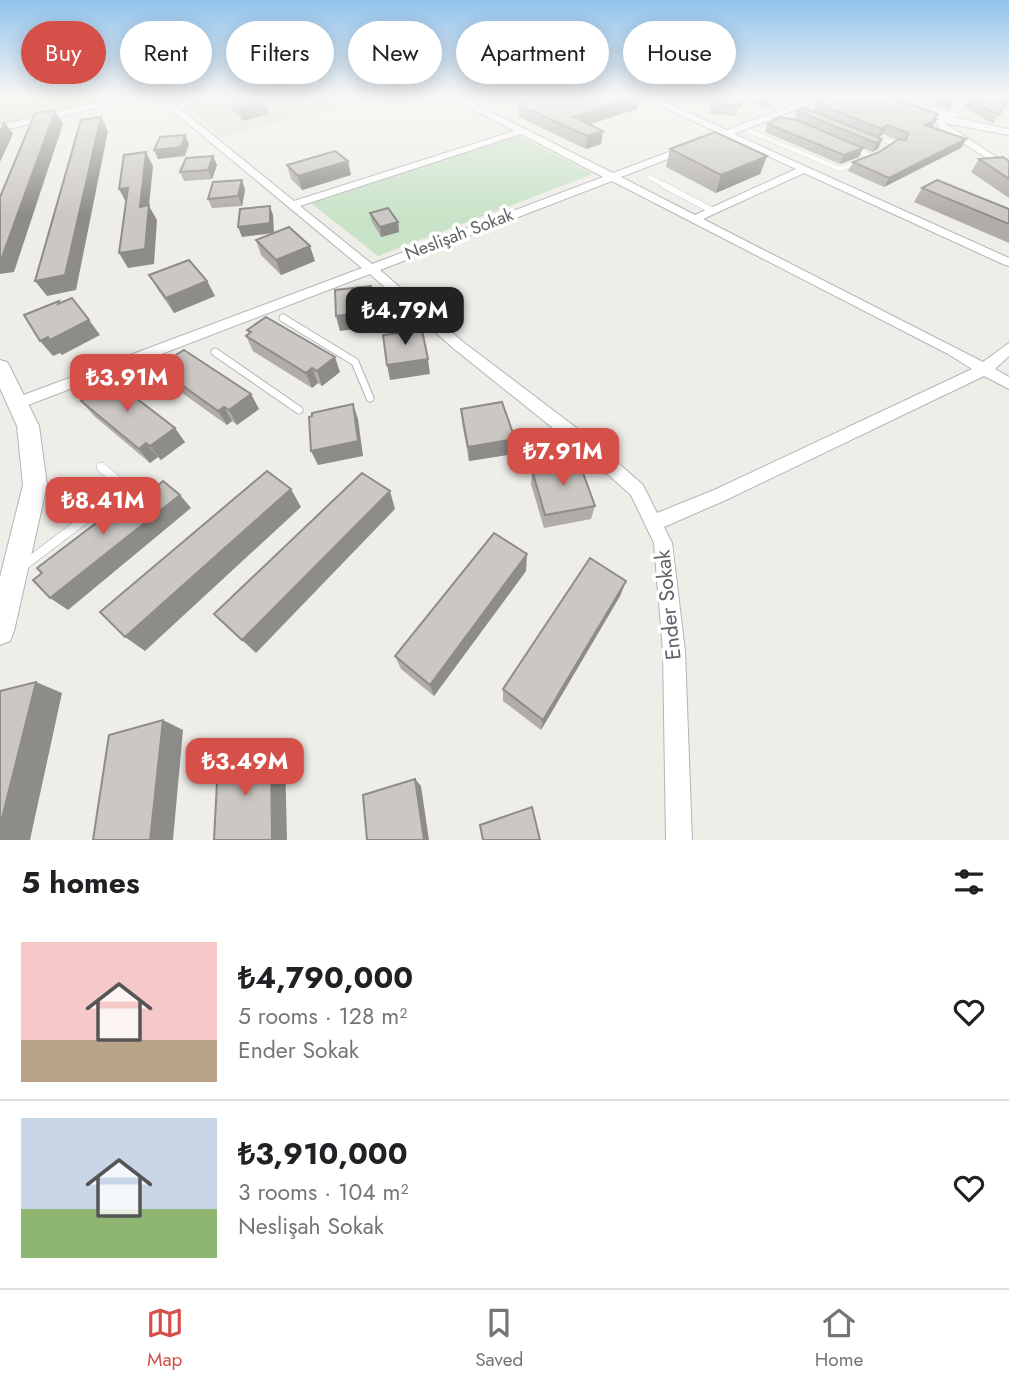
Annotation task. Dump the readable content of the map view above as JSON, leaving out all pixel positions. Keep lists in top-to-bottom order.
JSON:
{
  "streets": {
    "street": ["Neslişah Sokak", "Ender Sokak"]
  },
  "crossings": [
    ["Neslişah Sokak", "Ender Sokak"]
  ],
  "page": {
    "chip": [
      "Buy",
      "Rent",
      "Filters",
      "New",
      "Apartment",
      "House"
    ],
    "price": [
      "₺4.79M",
      "₺3.91M",
      "₺7.91M",
      "₺8.41M",
      "₺3.49M"
    ],
    "heading": "5 homes",
    "list": [
      {
        "name": "₺4,790,000",
        "note": "5 rooms · 128 m² · Ender Sokak"
      },
      {
        "name": "₺3,910,000",
        "note": "3 rooms · 104 m² · Neslişah Sokak"
      }
    ],
    "tabs": ["Map", "Saved", "Home"]
  }
}
